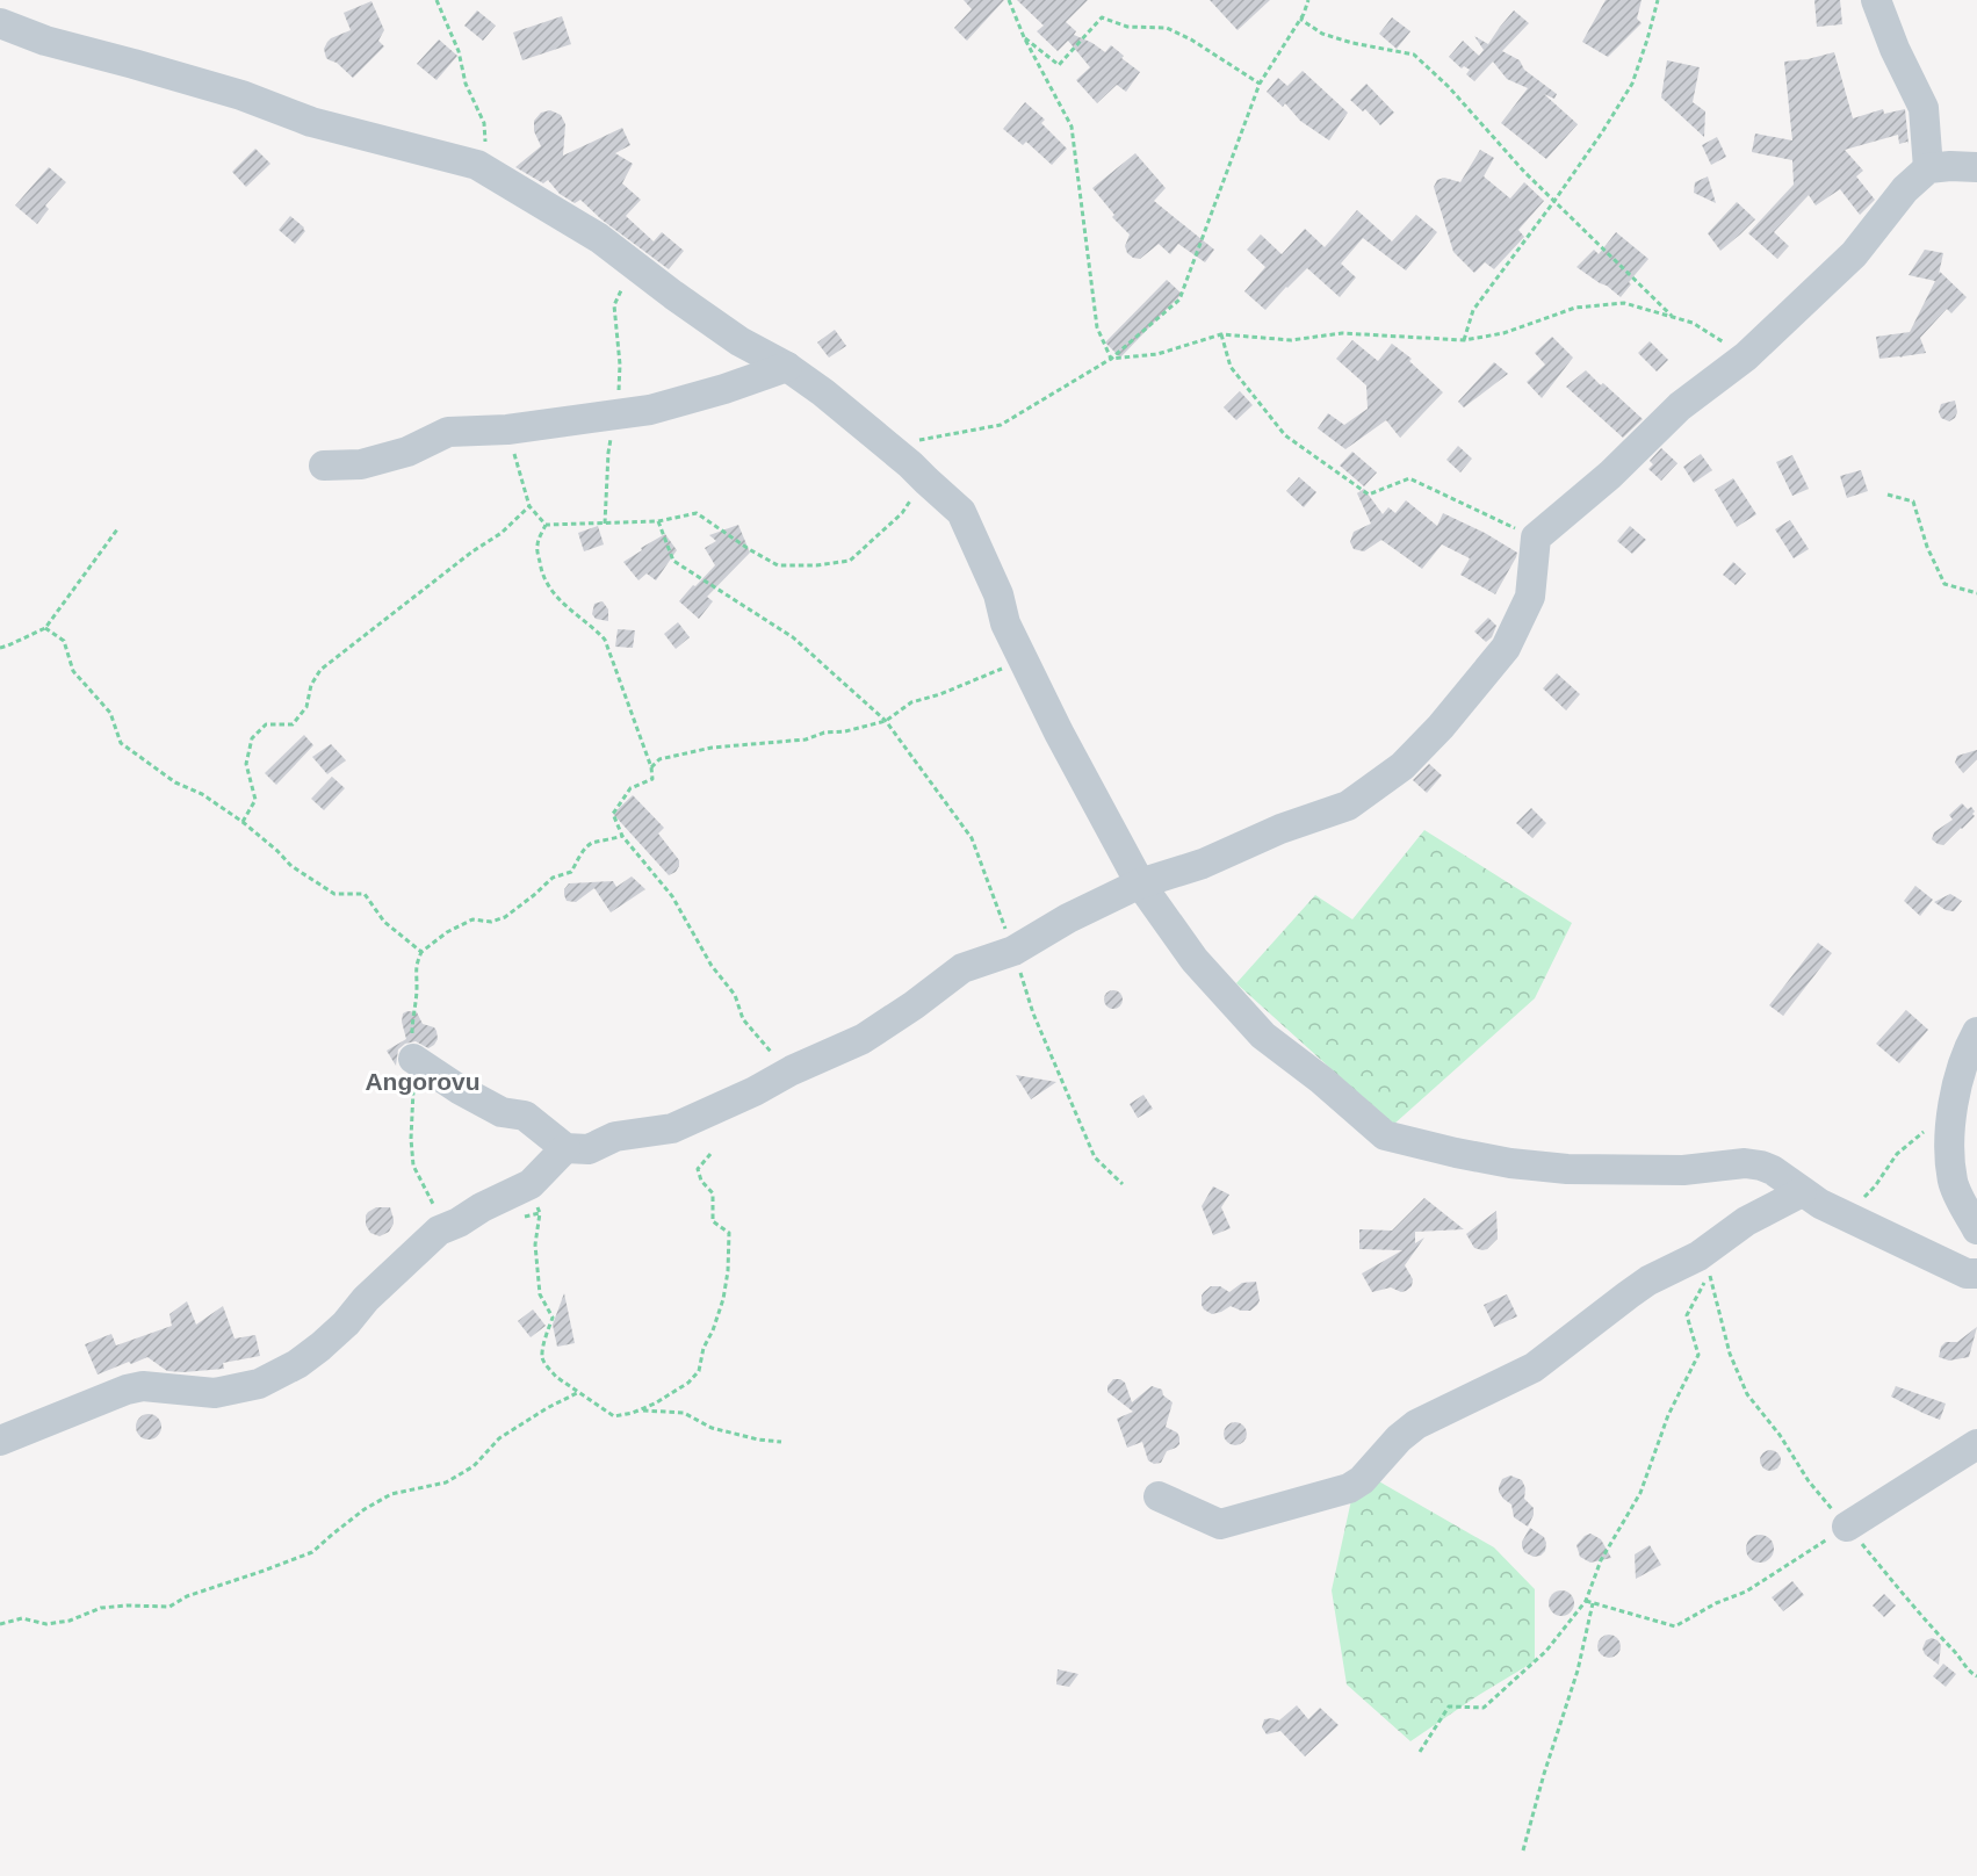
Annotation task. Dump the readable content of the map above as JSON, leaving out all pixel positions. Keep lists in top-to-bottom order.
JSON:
{
  "districts": ["Angorovu"]
}
